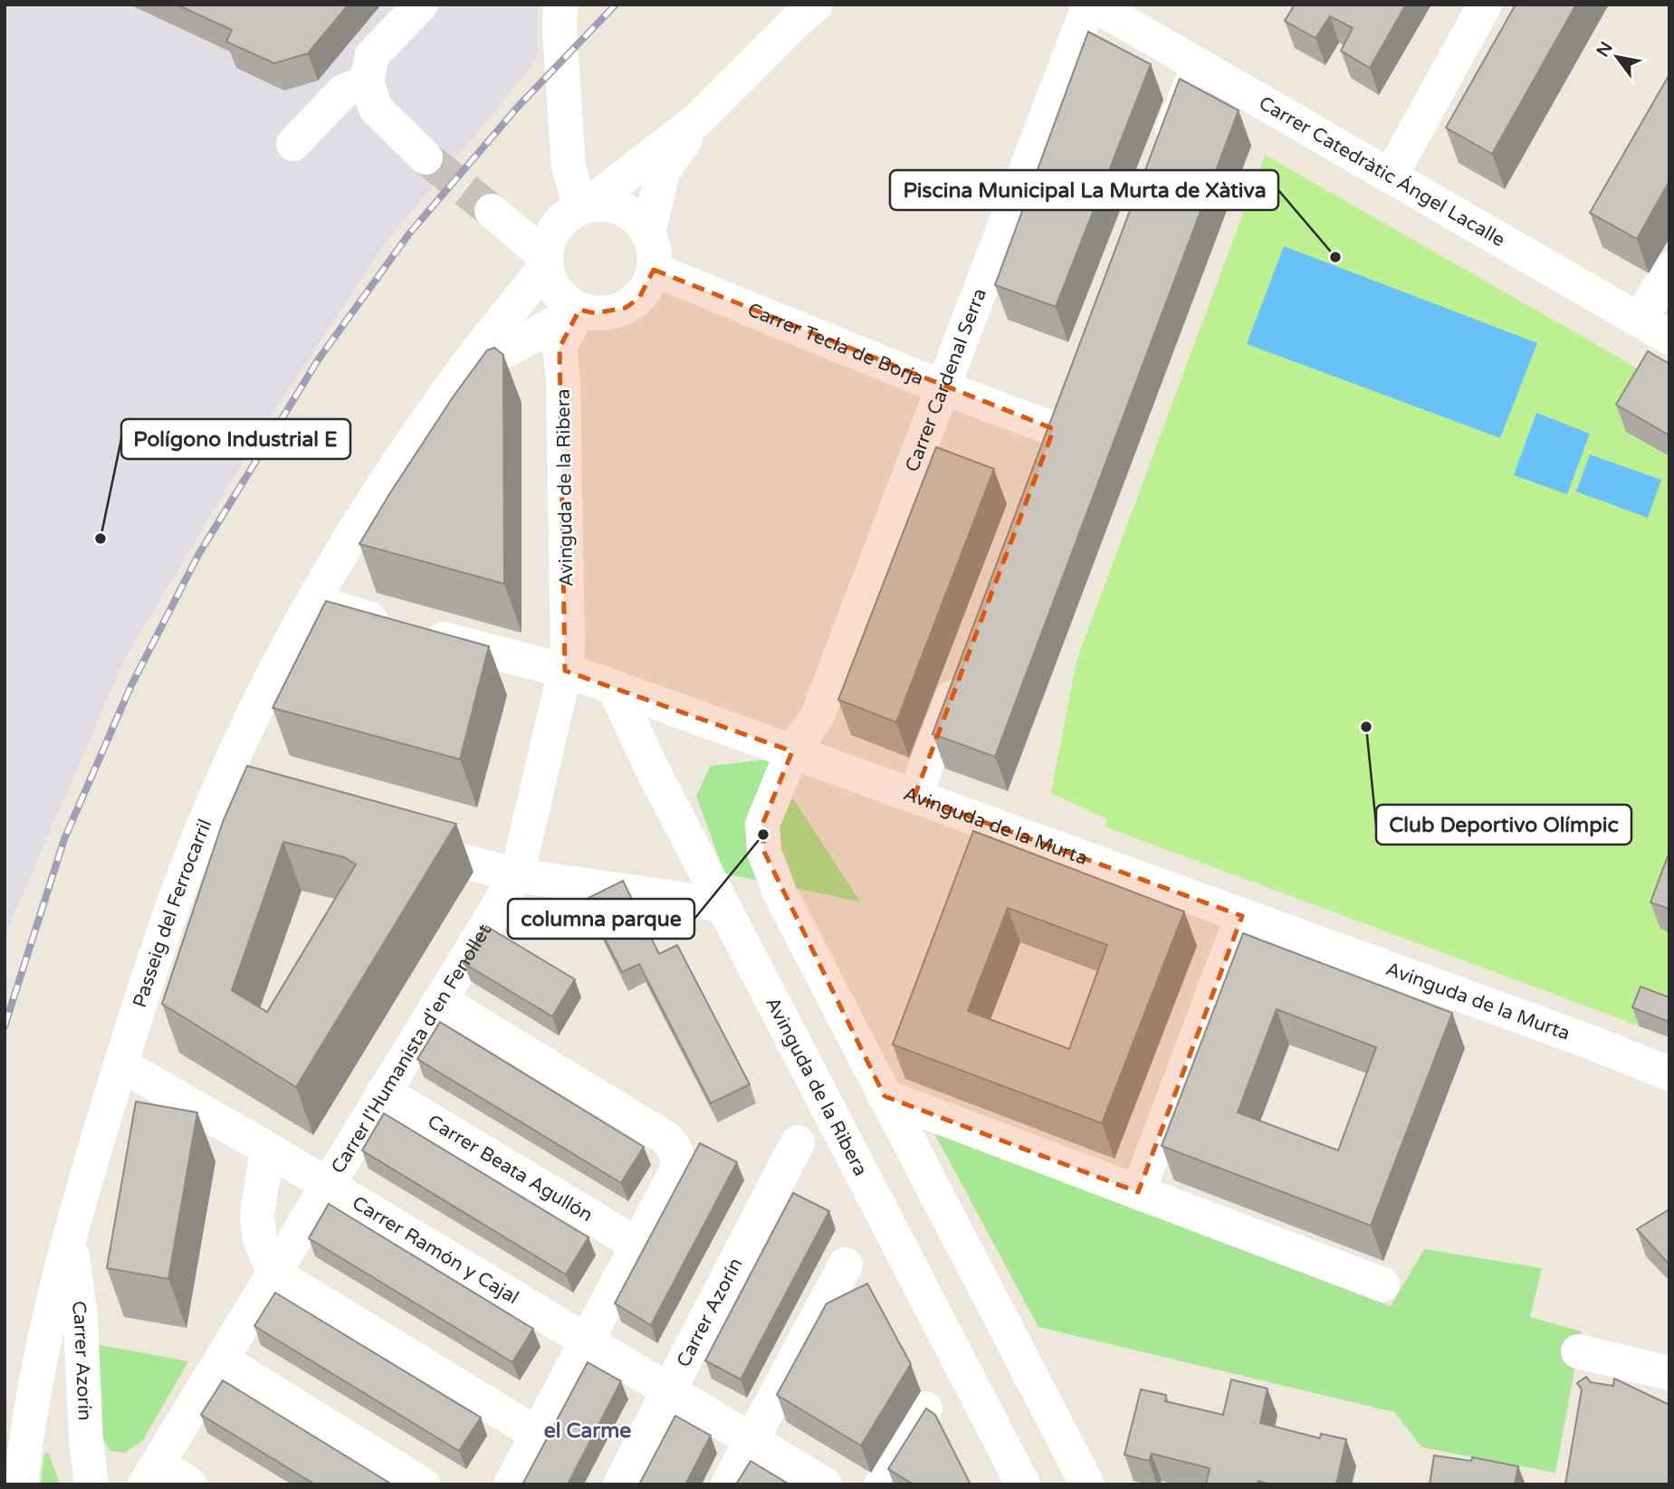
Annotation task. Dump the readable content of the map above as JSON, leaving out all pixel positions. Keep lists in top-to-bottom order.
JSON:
{
  "streets": {
    "street": [
      "Carrer Catedràtic Ángel Lacalle",
      "Carrer Tecla de Borja",
      "Carrer Cardenal Serra",
      "Avinguda de la Ribera",
      "Avinguda de la Murta",
      "Passeig del Ferrocarril",
      "Carrer l'Humanista d'en Fenollet",
      "Carrer Beata Agullón",
      "Carrer Ramón y Cajal",
      "Carrer Azorín"
    ]
  },
  "crossings": [
    ["Carrer Tecla de Borja", "Carrer Cardenal Serra"],
    ["Carrer Tecla de Borja", "Avinguda de la Ribera"],
    ["Carrer Tecla de Borja", "Passeig del Ferrocarril"],
    ["Carrer Cardenal Serra", "Avinguda de la Murta"],
    ["Avinguda de la Ribera", "Avinguda de la Murta"],
    ["Avinguda de la Ribera", "Passeig del Ferrocarril"],
    ["Avinguda de la Ribera", "Carrer l'Humanista d'en Fenollet"],
    ["Avinguda de la Murta", "Passeig del Ferrocarril"],
    ["Avinguda de la Murta", "Carrer l'Humanista d'en Fenollet"],
    ["Passeig del Ferrocarril", "Carrer Ramón y Cajal"],
    ["Passeig del Ferrocarril", "Carrer Azorín"],
    ["Carrer l'Humanista d'en Fenollet", "Carrer Beata Agullón"],
    ["Carrer l'Humanista d'en Fenollet", "Carrer Ramón y Cajal"],
    ["Carrer Ramón y Cajal", "Carrer Azorín"]
  ],
  "districts": ["el Carme"],
  "places": [
    "Piscina Municipal La Murta de Xàtiva",
    "Polígono Industrial E",
    "Club Deportivo Olímpic",
    "columna parque"
  ],
  "north": "top left"
}
